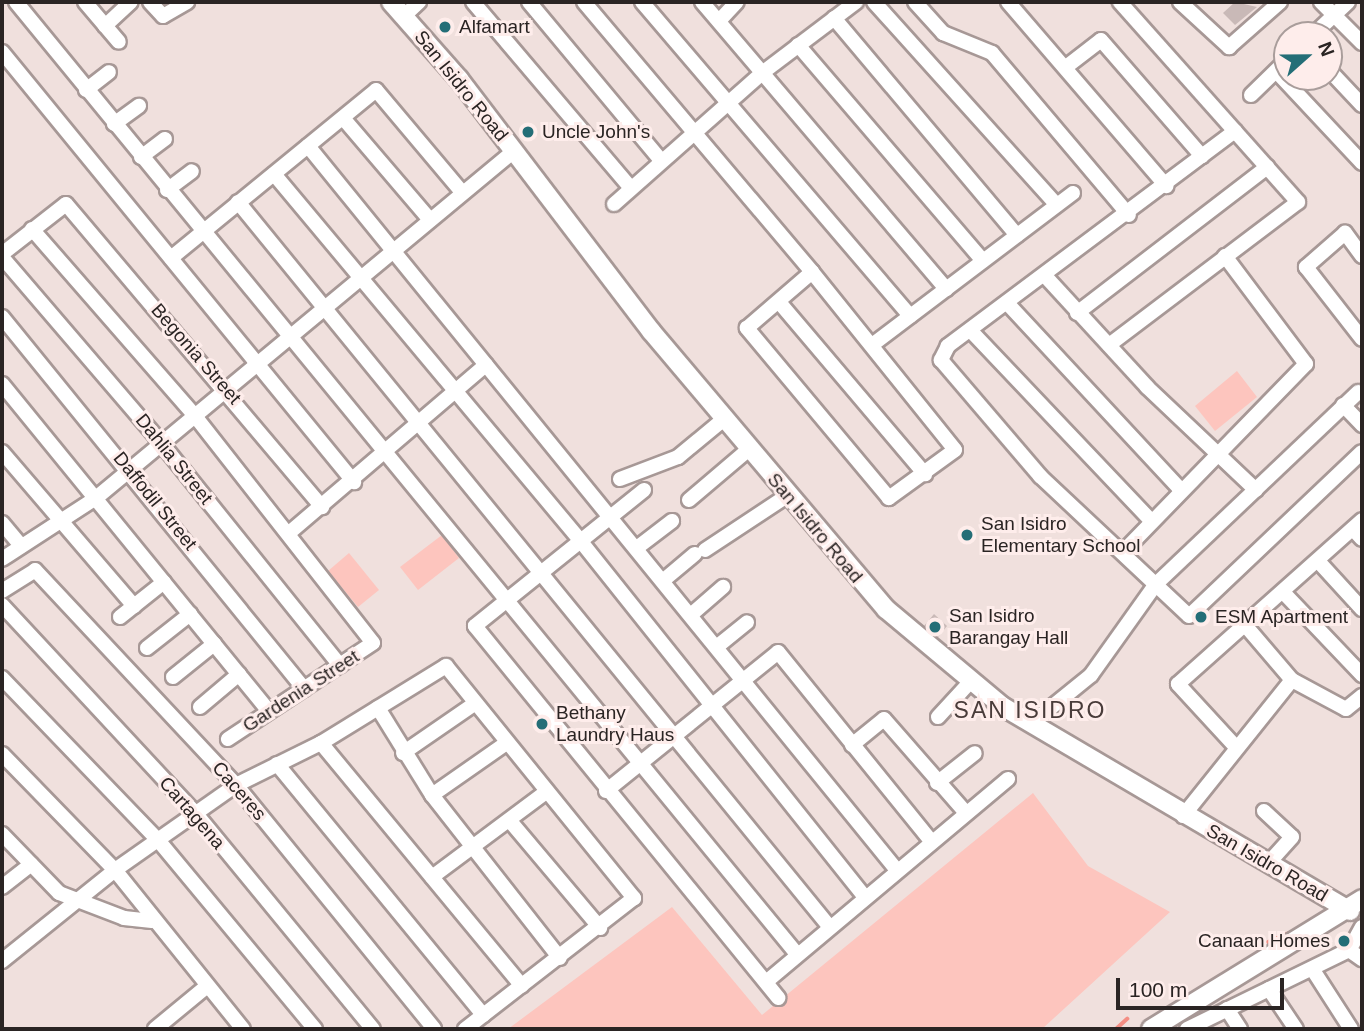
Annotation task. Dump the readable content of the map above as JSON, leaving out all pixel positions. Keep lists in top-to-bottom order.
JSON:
{
  "streets": {
    "street": [
      "San Isidro Road",
      "Begonia Street",
      "Dahlia Street",
      "Daffodil Street",
      "Gardenia Street",
      "Caceres",
      "Cartagena"
    ]
  },
  "crossings": [
    ["Dahlia Street", "Gardenia Street"],
    ["Daffodil Street", "Gardenia Street"]
  ],
  "districts": ["SAN ISIDRO"],
  "places": [
    "Alfamart",
    "Uncle John's",
    "San Isidro Elementary School",
    "ESM Apartment",
    "San Isidro Barangay Hall",
    "Bethany Laundry Haus",
    "Canaan Homes"
  ],
  "scale_bar": "100 m",
  "north": "right"
}
